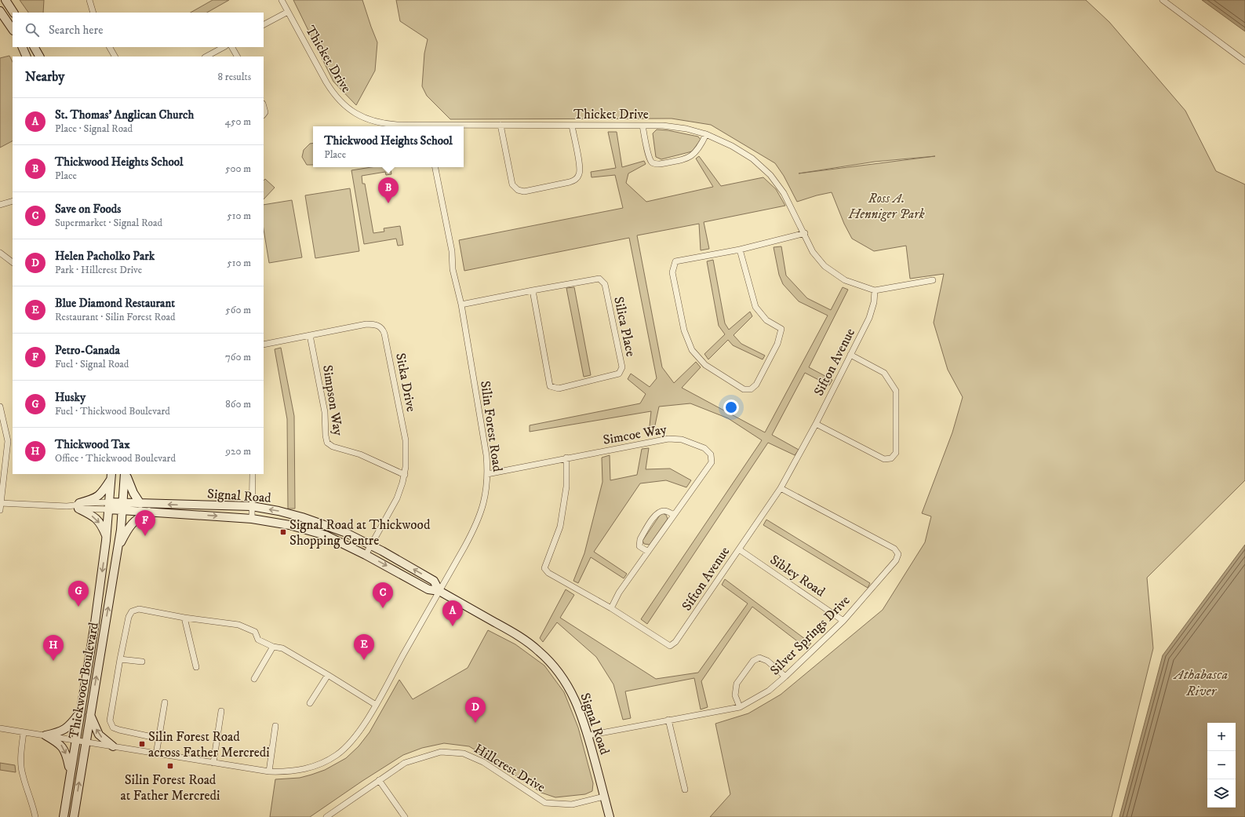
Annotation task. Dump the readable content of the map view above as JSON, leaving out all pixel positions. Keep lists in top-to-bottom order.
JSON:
{
  "streets": {
    "main road": ["Signal Road", "Thickwood Boulevard"],
    "street": [
      "Thicket Drive",
      "Silica Place",
      "Sifton Avenue",
      "Sitka Drive",
      "Simpson Way",
      "Silin Forest Road",
      "Simcoe Way",
      "Sibley Road",
      "Silver Springs Drive",
      "Hillcrest Drive"
    ]
  },
  "crossings": [
    ["Thicket Drive", "Sifton Avenue"],
    ["Silica Place", "Silin Forest Road"],
    ["Sifton Avenue", "Simcoe Way"],
    ["Sifton Avenue", "Sibley Road"],
    ["Sifton Avenue", "Silver Springs Drive"],
    ["Sitka Drive", "Simpson Way"],
    ["Sitka Drive", "Signal Road"],
    ["Silin Forest Road", "Simcoe Way"],
    ["Silin Forest Road", "Signal Road"],
    ["Silin Forest Road", "Thickwood Boulevard"],
    ["Signal Road", "Silver Springs Drive"],
    ["Signal Road", "Thickwood Boulevard"],
    ["Signal Road", "Hillcrest Drive"],
    ["Sibley Road", "Silver Springs Drive"]
  ],
  "water": ["Athabasca River"],
  "parks": ["Ross A. Henniger Park"],
  "places": {
    "transit": ["Signal Road at Thickwood Shopping Centre", "Silin Forest Road across Father Mercredi", "Silin Forest Road at Father Mercredi"]
  },
  "page": {
    "search": "Search here",
    "heading": ["Nearby", "8 results"],
    "list": [
      {
        "mark": "A",
        "name": "St. Thomas’ Anglican Church",
        "note": "Place · Signal Road",
        "value": "450 m"
      },
      {
        "mark": "B",
        "name": "Thickwood Heights School",
        "note": "Place",
        "value": "500 m"
      },
      {
        "mark": "C",
        "name": "Save on Foods",
        "note": "Supermarket · Signal Road",
        "value": "510 m"
      },
      {
        "mark": "D",
        "name": "Helen Pacholko Park",
        "note": "Park · Hillcrest Drive",
        "value": "510 m"
      },
      {
        "mark": "E",
        "name": "Blue Diamond Restaurant",
        "note": "Restaurant · Silin Forest Road",
        "value": "560 m"
      },
      {
        "mark": "F",
        "name": "Petro-Canada",
        "note": "Fuel · Signal Road",
        "value": "760 m"
      },
      {
        "mark": "G",
        "name": "Husky",
        "note": "Fuel · Thickwood Boulevard",
        "value": "860 m"
      },
      {
        "mark": "H",
        "name": "Thickwood Tax",
        "note": "Office · Thickwood Boulevard",
        "value": "920 m"
      }
    ],
    "popup": ["Thickwood Heights School", "Place"],
    "pins": [
      "B",
      "F",
      "G",
      "C",
      "A",
      "E",
      "H",
      "D"
    ],
    "map_buttons": ["+", "−"]
  }
}
